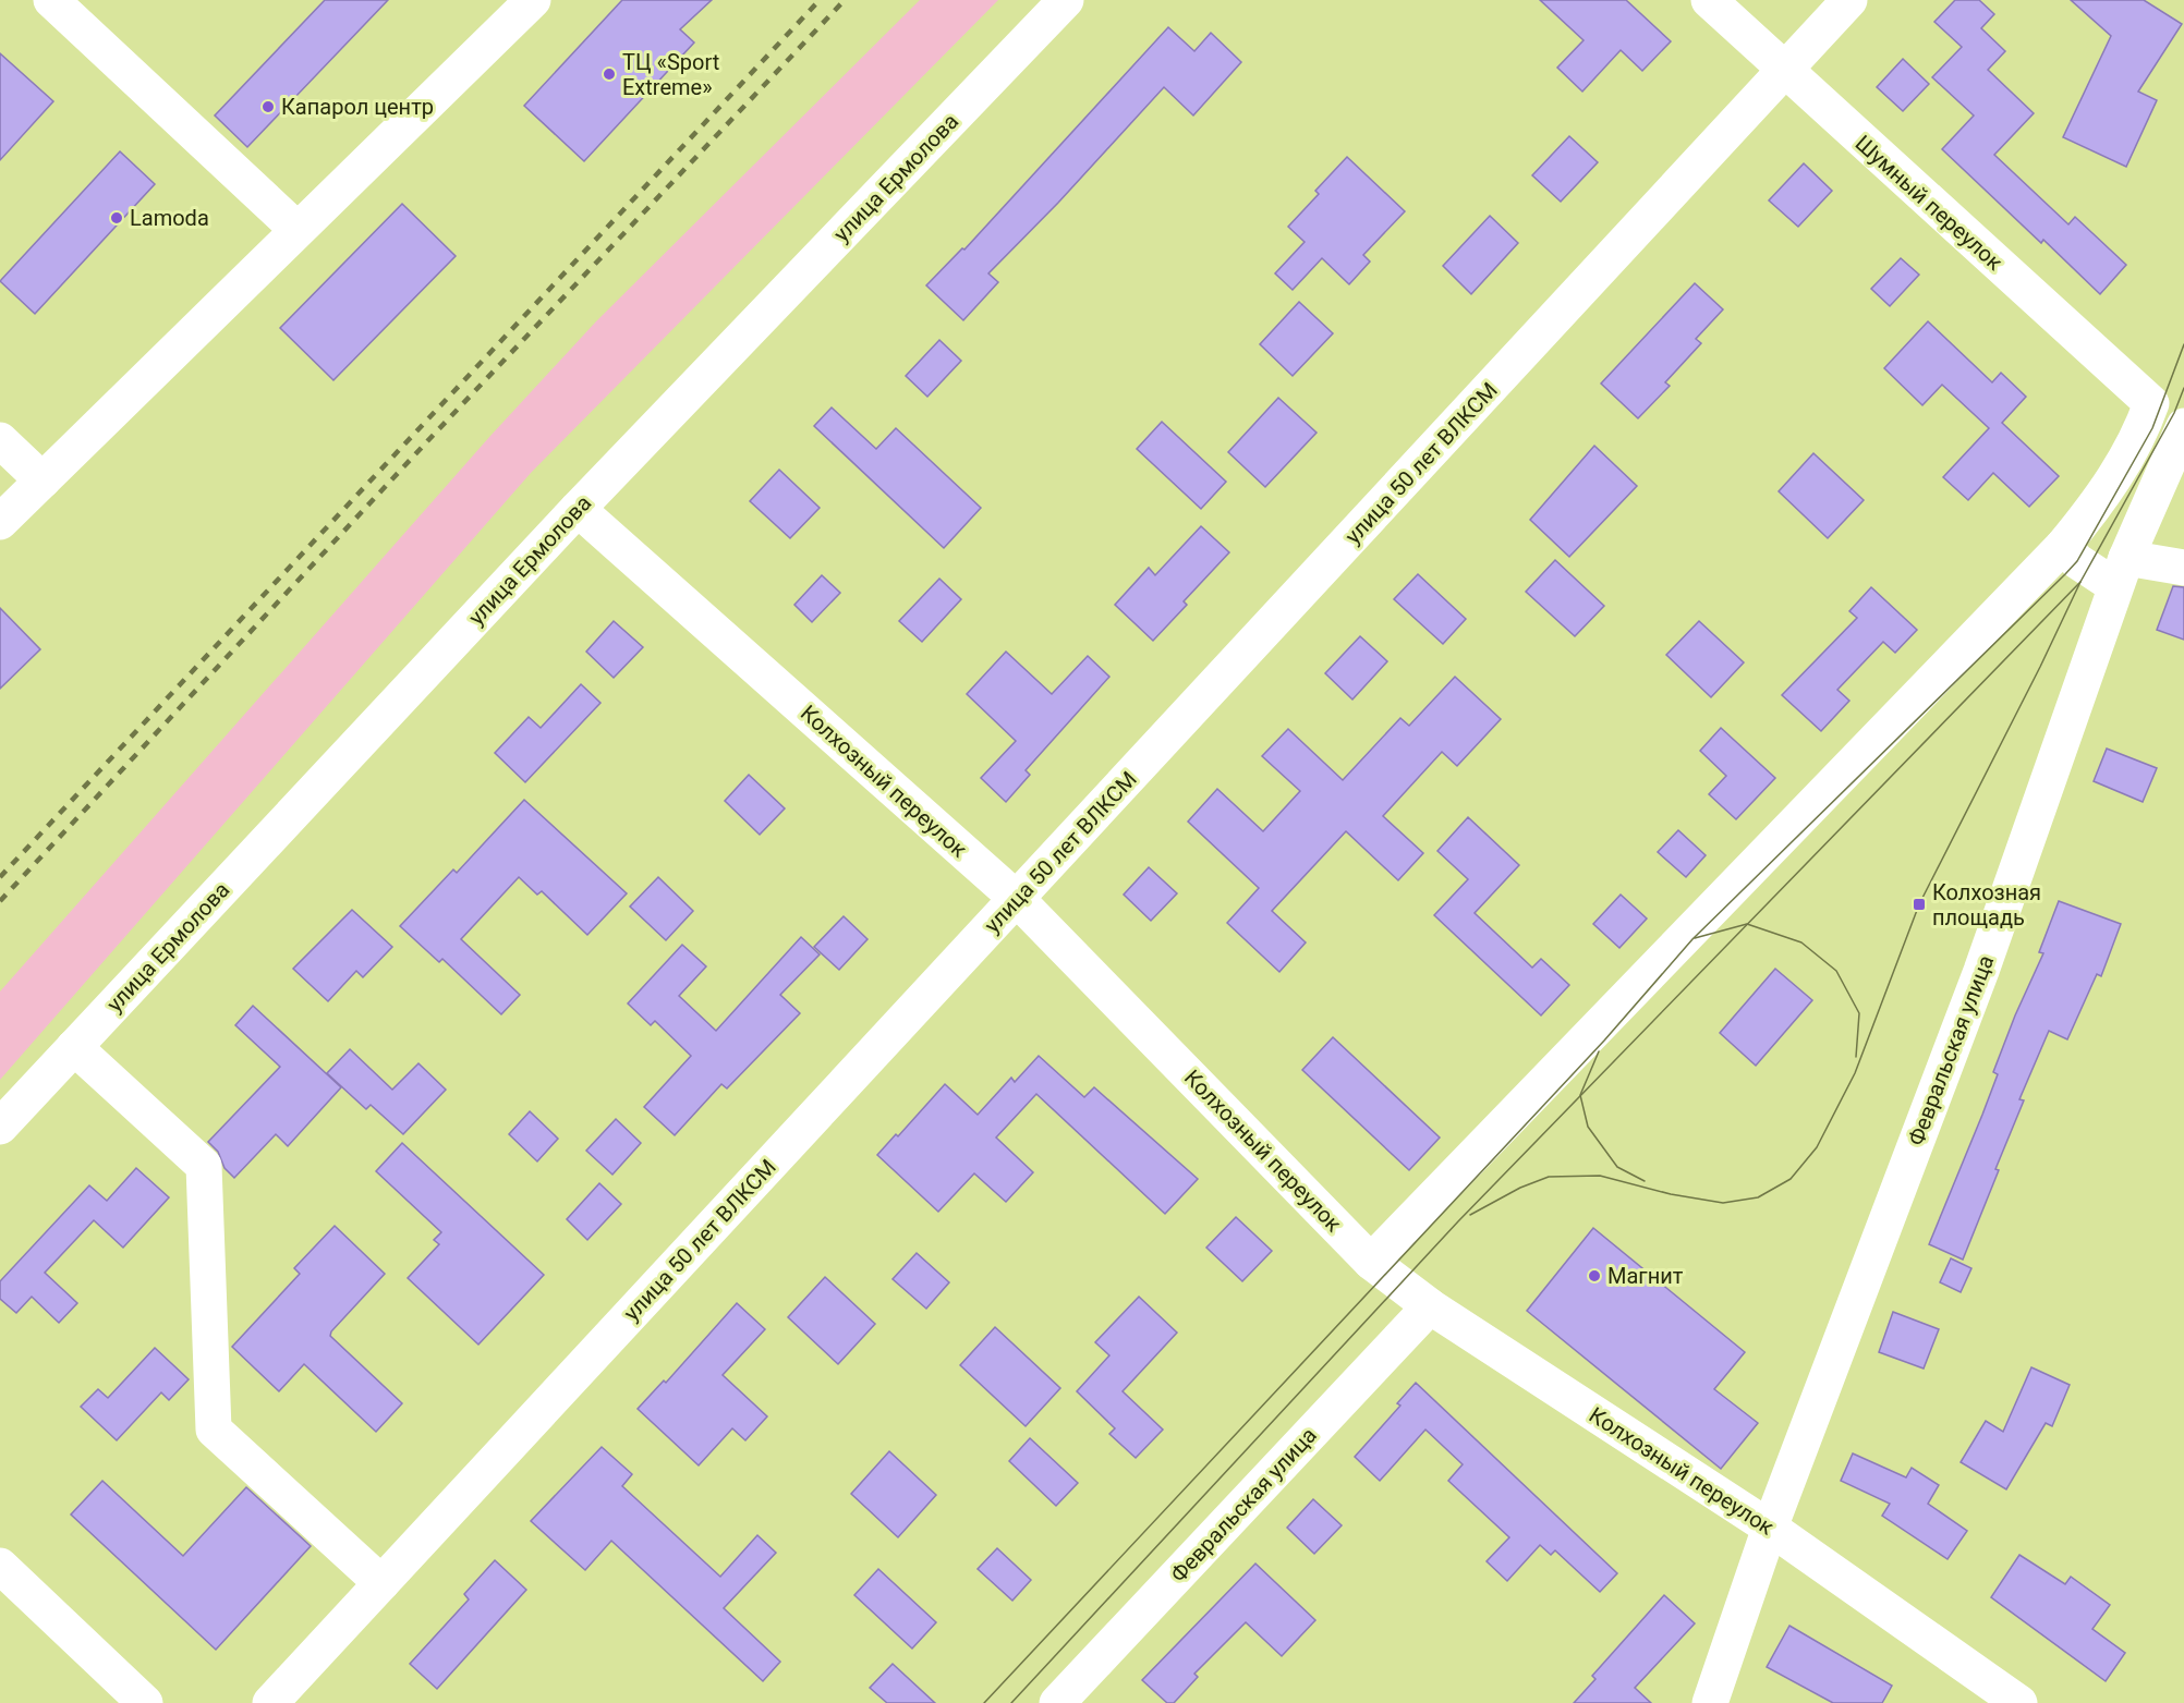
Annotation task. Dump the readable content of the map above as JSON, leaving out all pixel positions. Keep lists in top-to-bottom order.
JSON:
{
  "streets": {
    "street": [
      "улица Ермолова",
      "Шумный переулок",
      "улица 50 лет ВЛКСМ",
      "Колхозный переулок",
      "Февральская улица"
    ]
  },
  "crossings": [
    ["улица Ермолова", "Колхозный переулок"],
    ["Шумный переулок", "улица 50 лет ВЛКСМ"],
    ["улица 50 лет ВЛКСМ", "Колхозный переулок"],
    ["Колхозный переулок", "Февральская улица"]
  ],
  "places": {
    "other": [
      "ТЦ «Sport Extreme»",
      "Капарол центр",
      "Lamoda",
      "Магнит"
    ],
    "transit": ["Колхозная площадь"]
  }
}
